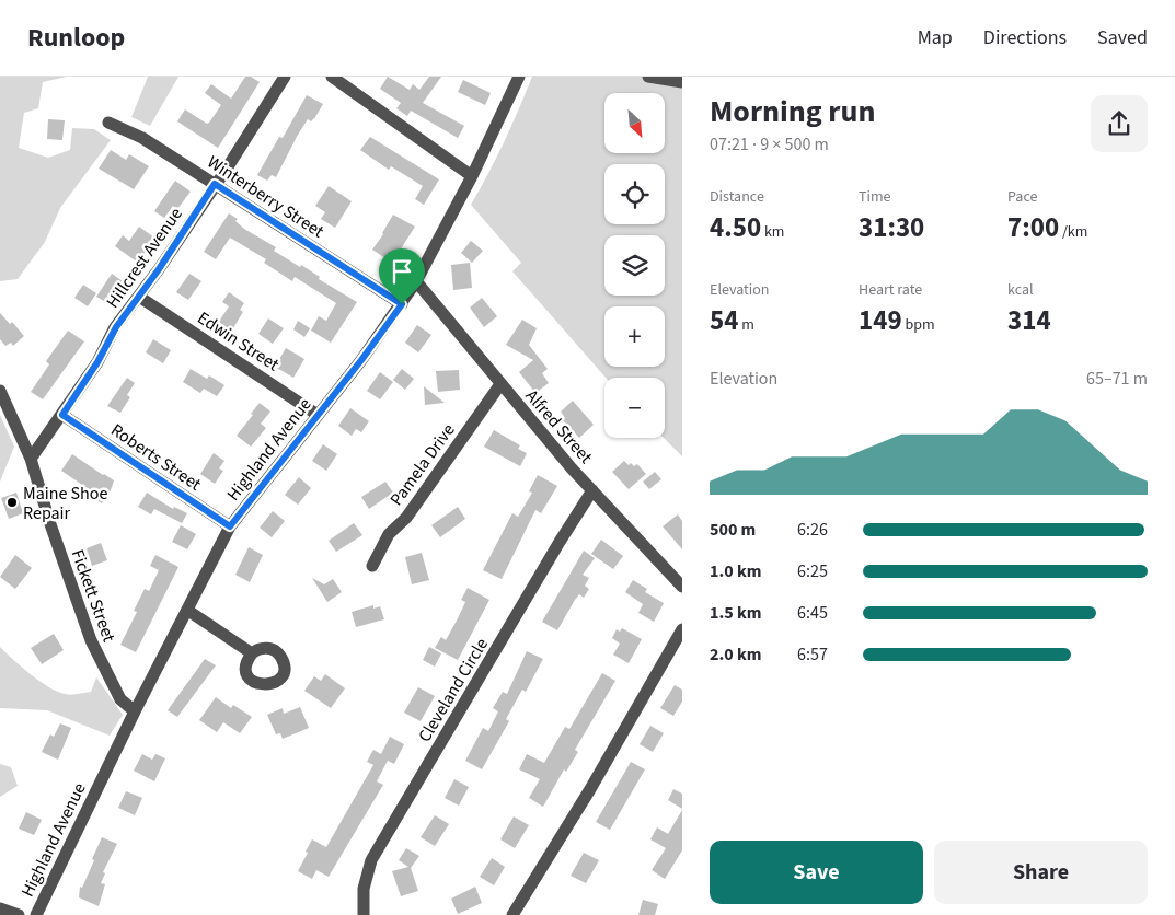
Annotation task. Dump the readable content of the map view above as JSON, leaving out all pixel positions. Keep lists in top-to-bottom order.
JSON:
{
  "streets": {
    "street": [
      "Winterberry Street",
      "Hillcrest Avenue",
      "Edwin Street",
      "Alfred Street",
      "Highland Avenue",
      "Roberts Street",
      "Pamela Drive",
      "Fickett Street",
      "Cleveland Circle"
    ]
  },
  "crossings": [
    ["Winterberry Street", "Hillcrest Avenue"],
    ["Winterberry Street", "Highland Avenue"],
    ["Hillcrest Avenue", "Edwin Street"],
    ["Hillcrest Avenue", "Roberts Street"],
    ["Hillcrest Avenue", "Fickett Street"],
    ["Edwin Street", "Highland Avenue"],
    ["Alfred Street", "Highland Avenue"],
    ["Alfred Street", "Pamela Drive"],
    ["Alfred Street", "Cleveland Circle"],
    ["Highland Avenue", "Roberts Street"],
    ["Highland Avenue", "Fickett Street"]
  ],
  "places": ["Maine Shoe Repair"],
  "north": "bottom right",
  "page": {
    "header": "Runloop",
    "nav": ["Map", "Directions", "Saved"],
    "heading": ["Morning run", "07:21 · 9 × 500 m"],
    "map_buttons": ["+", "−"],
    "stats": [
      ["Distance", "4.50 km"],
      ["Time", "31:30"],
      ["Pace", "7:00 /km"],
      ["Elevation", "54 m"],
      ["Heart rate", "149 bpm"],
      ["kcal", "314"]
    ],
    "chart": ["Elevation", "65–71 m"],
    "list": [
      {
        "name": "500 m",
        "note": "6:26"
      },
      {
        "name": "1.0 km",
        "note": "6:25"
      },
      {
        "name": "1.5 km",
        "note": "6:45"
      },
      {
        "name": "2.0 km",
        "note": "6:57"
      }
    ],
    "buttons": ["Save", "Share"]
  }
}
